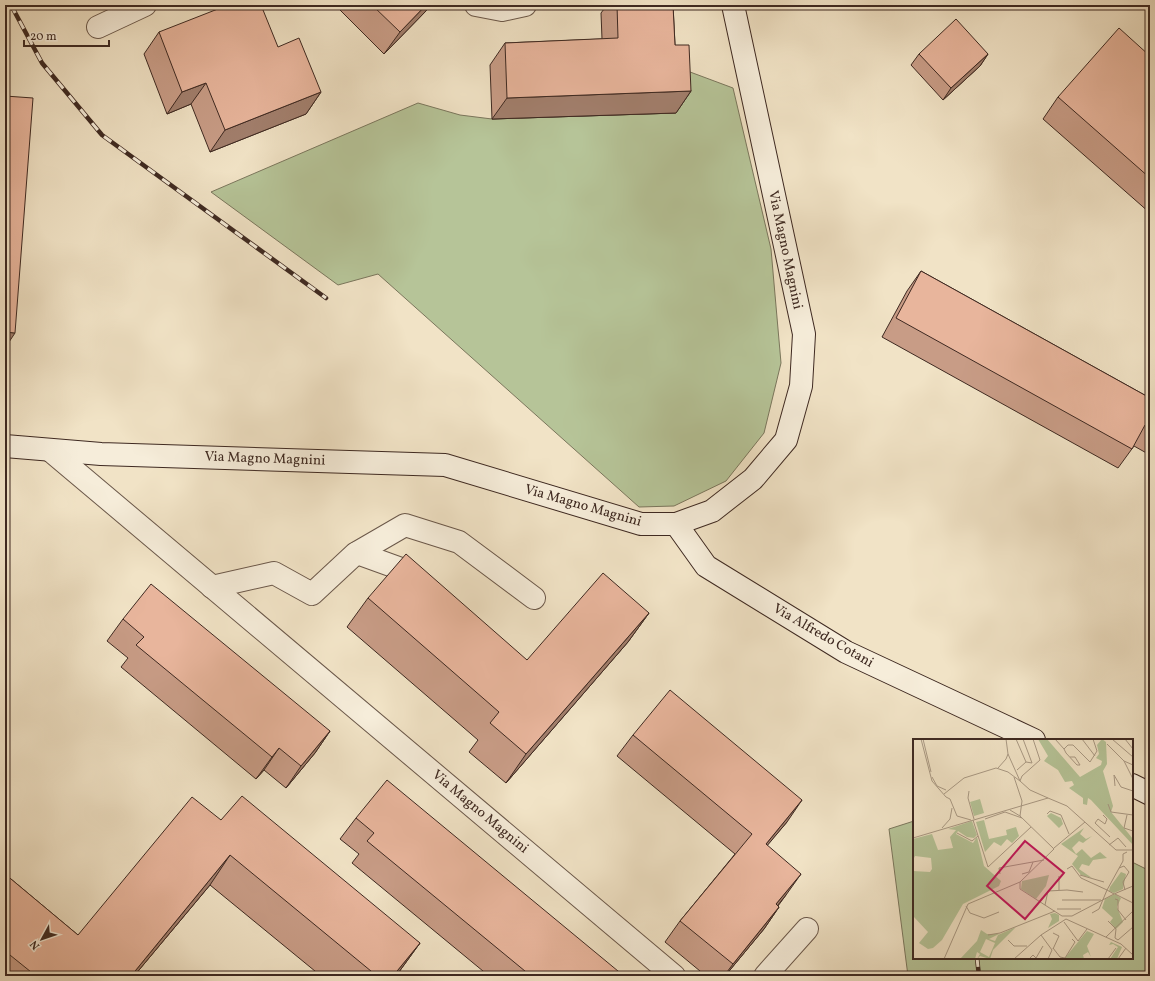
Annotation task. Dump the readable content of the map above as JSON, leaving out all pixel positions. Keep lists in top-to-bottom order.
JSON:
{
  "streets": {
    "street": ["Via Magno Magnini", "Via Alfredo Cotani"]
  },
  "crossings": [
    ["Via Magno Magnini", "Via Alfredo Cotani"]
  ],
  "scale_bar": "20 m",
  "north": "bottom left"
}
